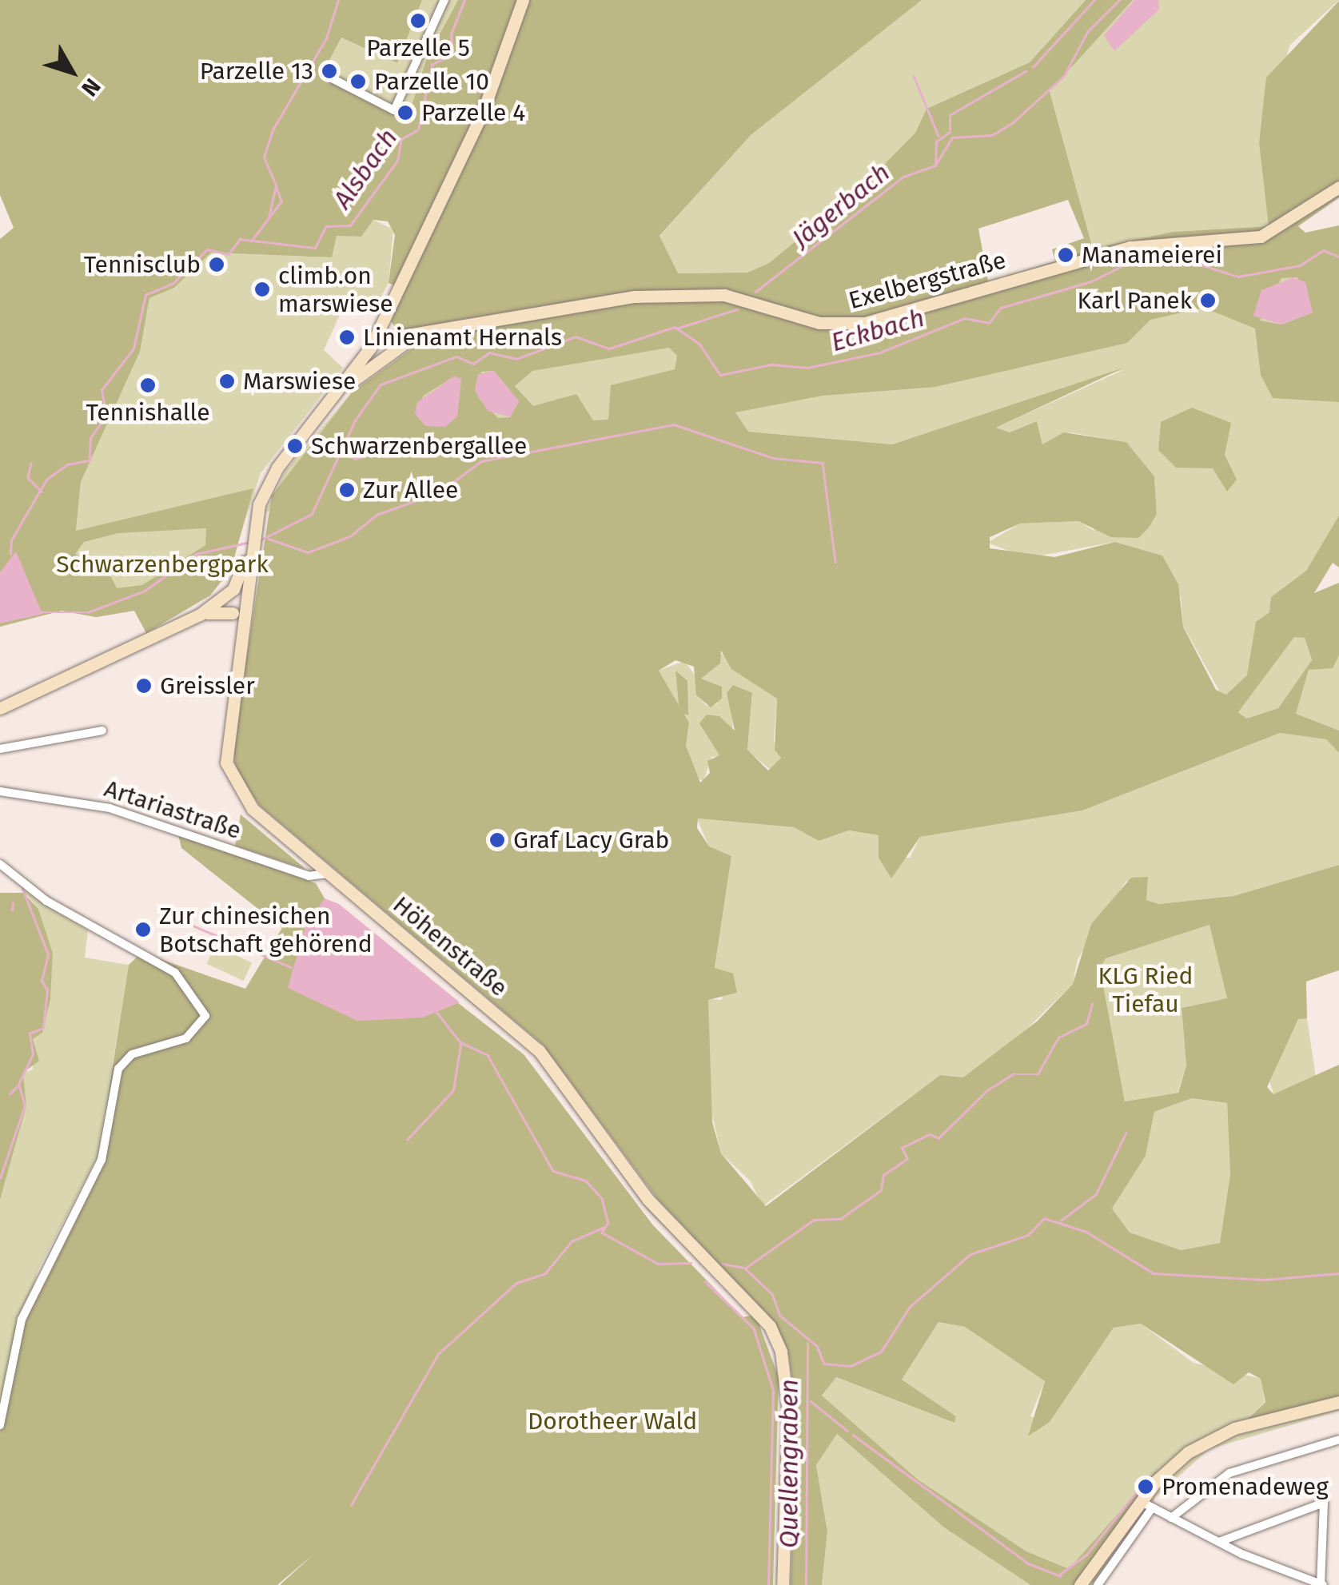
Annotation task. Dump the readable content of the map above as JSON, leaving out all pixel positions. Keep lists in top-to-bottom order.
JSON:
{
  "streets": {
    "main road": ["Exelbergstraße", "Höhenstraße"],
    "street": ["Artariastraße"]
  },
  "crossings": [
    ["Exelbergstraße", "Höhenstraße"],
    ["Artariastraße", "Höhenstraße"]
  ],
  "water": [
    "Alsbach",
    "Jägerbach",
    "Eckbach",
    "Quellengraben"
  ],
  "parks": ["Schwarzenbergpark", "KLG Ried Tiefau", "Dorotheer Wald"],
  "places": [
    "Parzelle 5",
    "Parzelle 13",
    "Parzelle 10",
    "Parzelle 4",
    "Manameierei",
    "Tennisclub",
    "climb.on marswiese",
    "Karl Panek",
    "Linienamt Hernals",
    "Marswiese",
    "Tennishalle",
    "Schwarzenbergallee",
    "Zur Allee",
    "Greissler",
    "Graf Lacy Grab",
    "Zur chinesichen Botschaft gehörend",
    "Promenadeweg"
  ],
  "north": "bottom right"
}
